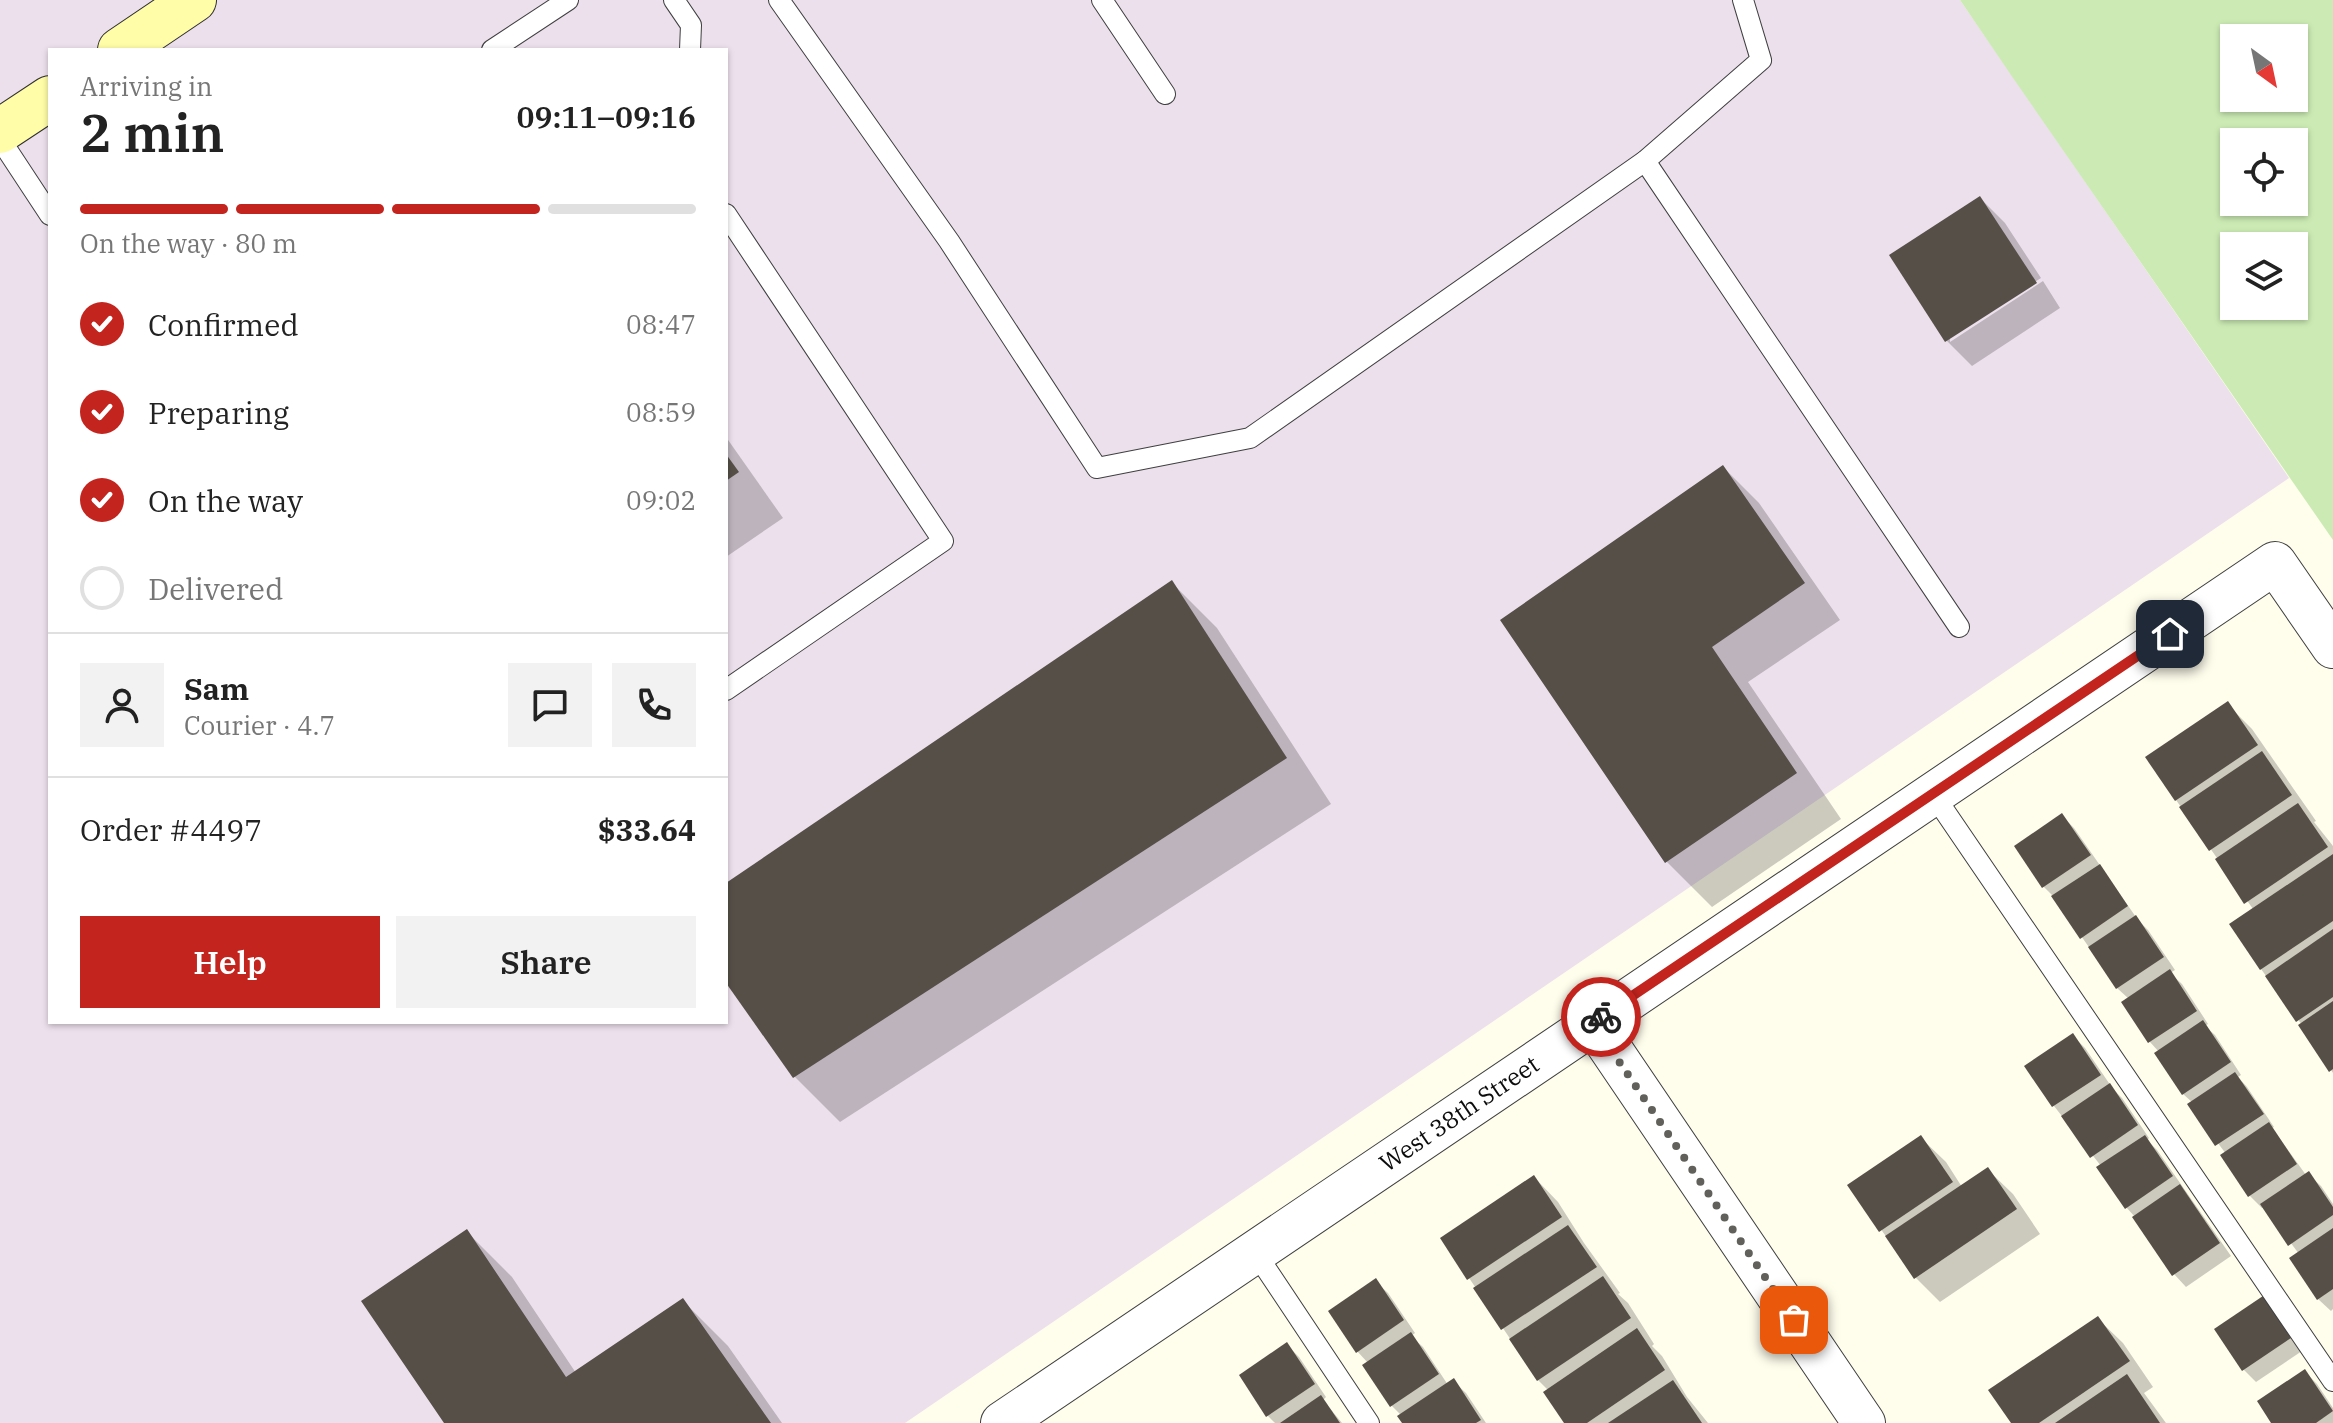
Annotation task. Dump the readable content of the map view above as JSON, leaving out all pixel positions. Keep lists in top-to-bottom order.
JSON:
{
  "streets": {
    "street": ["West 38th Street"]
  },
  "north": "bottom right",
  "page": {
    "heading": ["2 min", "Arriving in", "09:11–09:16"],
    "panel": [
      "Sam",
      "Courier · 4.7",
      "Order #4497",
      "$33.64"
    ],
    "bar": "On the way · 80 m",
    "list": [
      ["Confirmed", "08:47"],
      ["Preparing", "08:59"],
      ["On the way", "09:02"],
      "Delivered"
    ],
    "buttons": ["Help", "Share"]
  }
}
